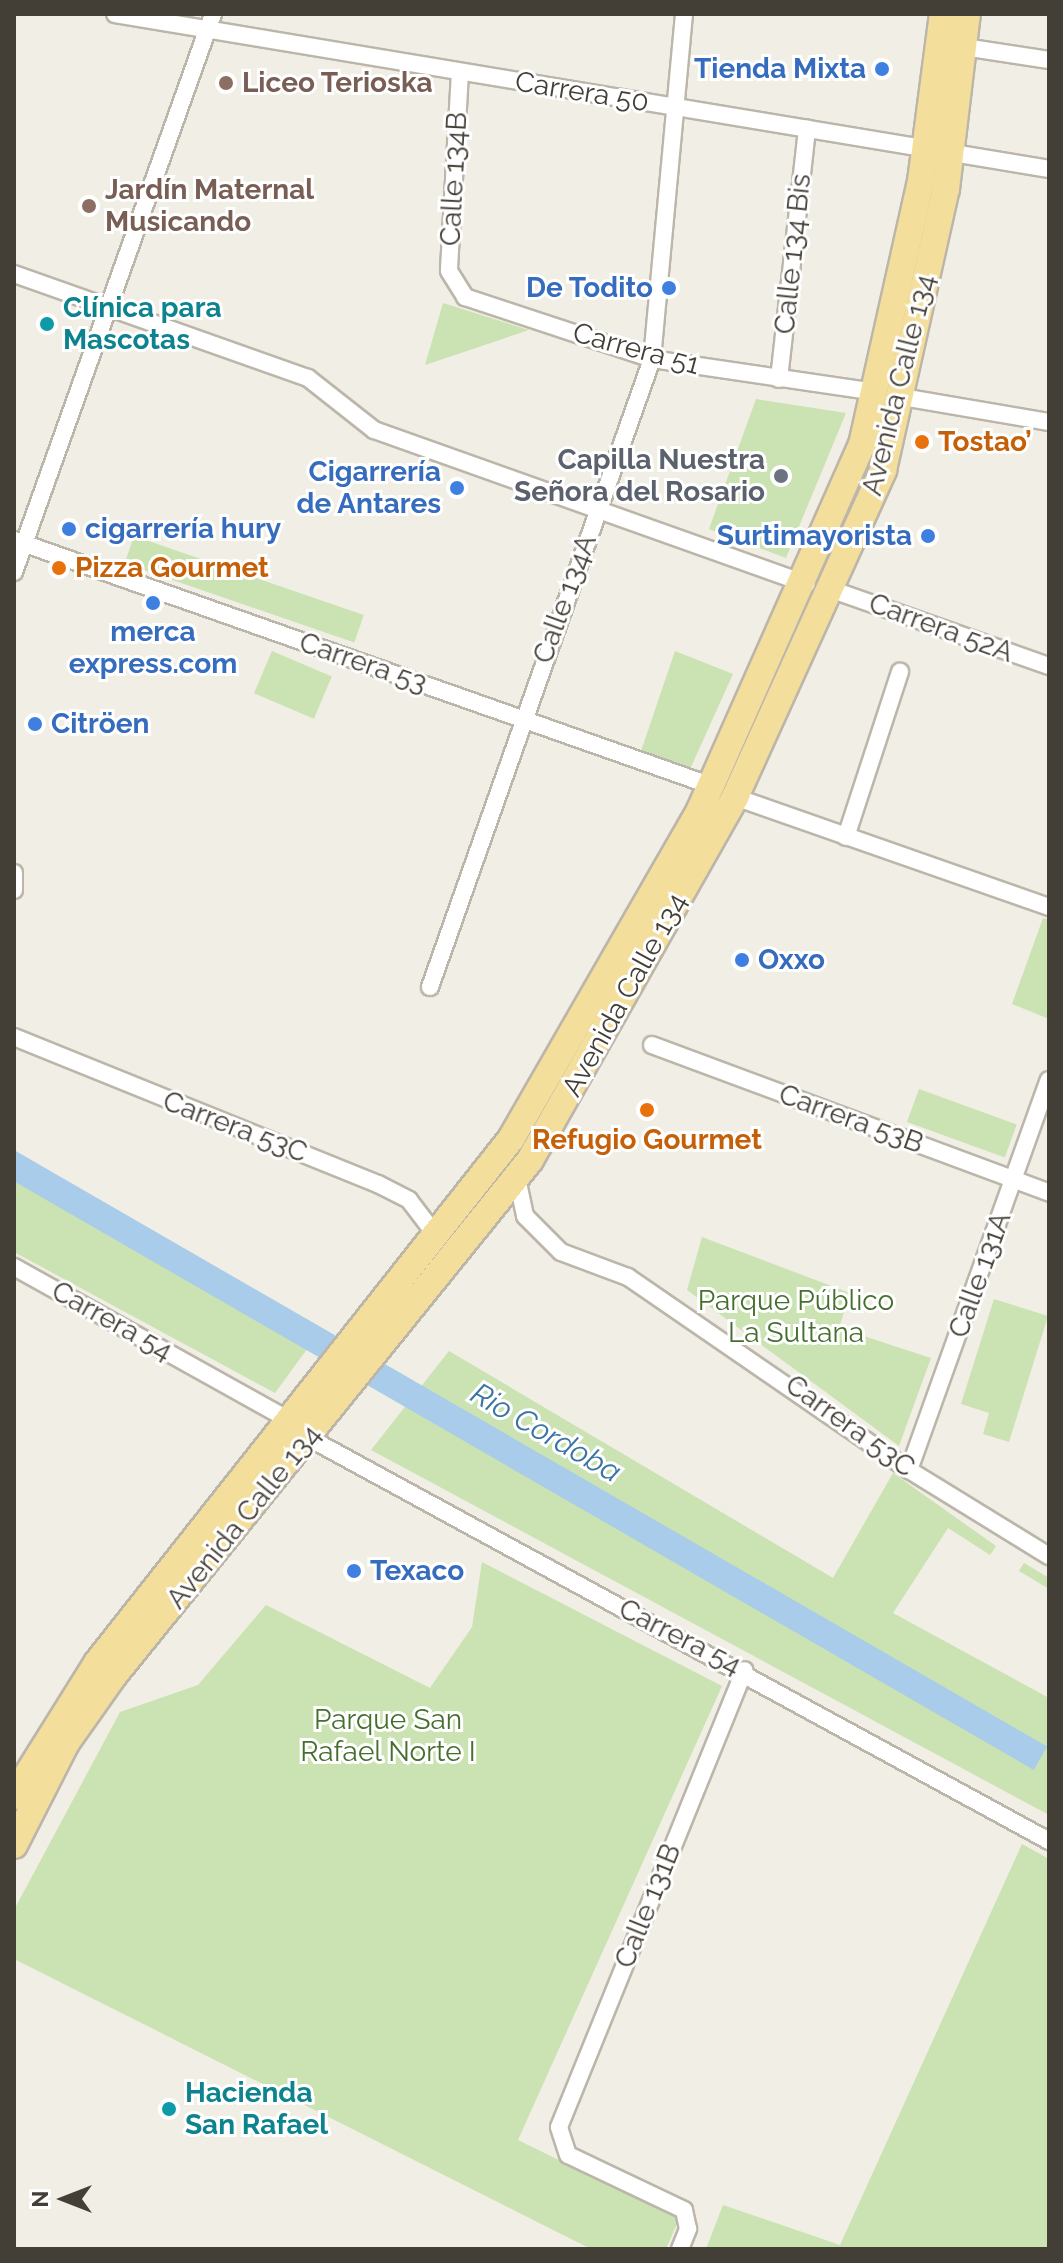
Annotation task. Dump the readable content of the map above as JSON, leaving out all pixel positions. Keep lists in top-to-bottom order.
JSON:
{
  "streets": {
    "main road": ["Avenida Calle 134"],
    "street": [
      "Carrera 50",
      "Calle 134B",
      "Calle 134 Bis",
      "Carrera 51",
      "Calle 134A",
      "Carrera 52A",
      "Carrera 53",
      "Carrera 53B",
      "Carrera 53C",
      "Calle 131A",
      "Carrera 54",
      "Calle 131B"
    ]
  },
  "crossings": [
    ["Carrera 50", "Calle 134B"],
    ["Carrera 50", "Calle 134 Bis"],
    ["Carrera 50", "Avenida Calle 134"],
    ["Carrera 50", "Calle 134A"],
    ["Calle 134B", "Carrera 51"],
    ["Calle 134 Bis", "Carrera 51"],
    ["Carrera 51", "Avenida Calle 134"],
    ["Carrera 51", "Calle 134A"],
    ["Avenida Calle 134", "Carrera 52A"],
    ["Avenida Calle 134", "Carrera 53"],
    ["Avenida Calle 134", "Carrera 53C"],
    ["Avenida Calle 134", "Carrera 54"],
    ["Calle 134A", "Carrera 53"],
    ["Carrera 53B", "Calle 131A"],
    ["Carrera 53C", "Calle 131A"],
    ["Carrera 54", "Calle 131B"]
  ],
  "water": ["Rio Cordoba"],
  "parks": ["Parque Público La Sultana", "Parque San Rafael Norte I"],
  "places": [
    "Tienda Mixta",
    "Liceo Terioska",
    "Jardín Maternal Musicando",
    "De Todito",
    "Clínica para Mascotas",
    "Tostao’",
    "Capilla Nuestra Señora del Rosario",
    "Cigarrería de Antares",
    "cigarrería hury",
    "Surtimayorista",
    "Pizza Gourmet",
    "merca express.com",
    "Citröen",
    "Oxxo",
    "Refugio Gourmet",
    "Texaco",
    "Hacienda San Rafael"
  ],
  "north": "left"
}
